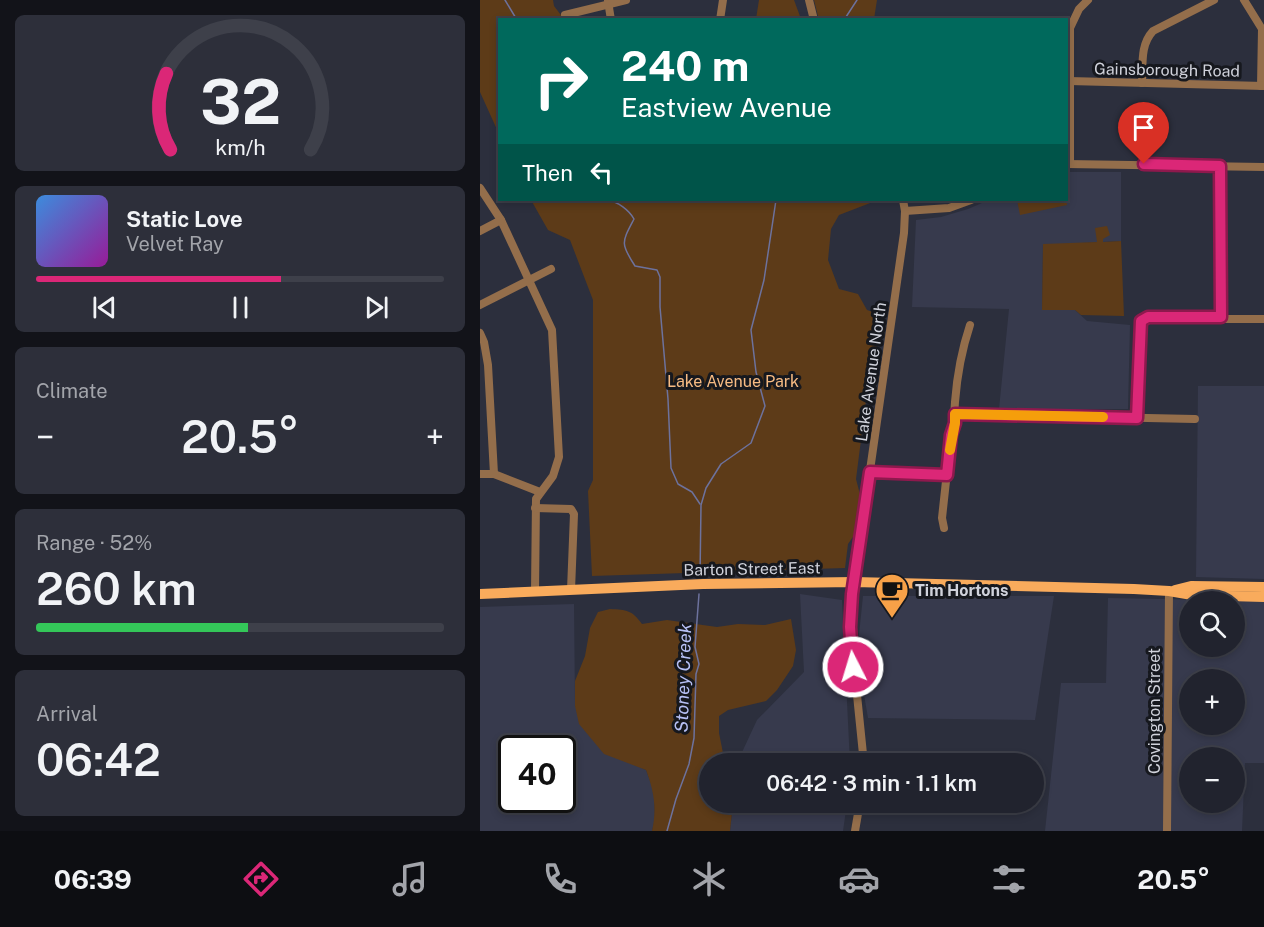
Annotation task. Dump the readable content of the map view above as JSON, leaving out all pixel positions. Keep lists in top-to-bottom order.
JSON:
{
  "streets": {
    "main road": ["Barton Street East"],
    "street": ["Gainsborough Road", "Lake Avenue North", "Covington Street"]
  },
  "crossings": [
    ["Lake Avenue North", "Barton Street East"],
    ["Barton Street East", "Covington Street"]
  ],
  "water": ["Stoney Creek"],
  "parks": ["Lake Avenue Park"],
  "places": {
    "cafe": ["Tim Hortons"]
  },
  "page": {
    "turn": ["240 m", "Eastview Avenue"],
    "then": "Then",
    "song": ["Static Love", "Velvet Ray"],
    "tile": [
      "Climate",
      ["Range · 52%", "260 km"],
      ["Arrival", "06:42"]
    ],
    "heat": ["−", "20.5°", "+"],
    "map_buttons": ["+", "−"],
    "limit": "40",
    "trip": "06:42 · 3 min · 1.1 km",
    "tabs": ["06:39", "20.5°"],
    "gauge": ["32", "km/h"]
  }
}
